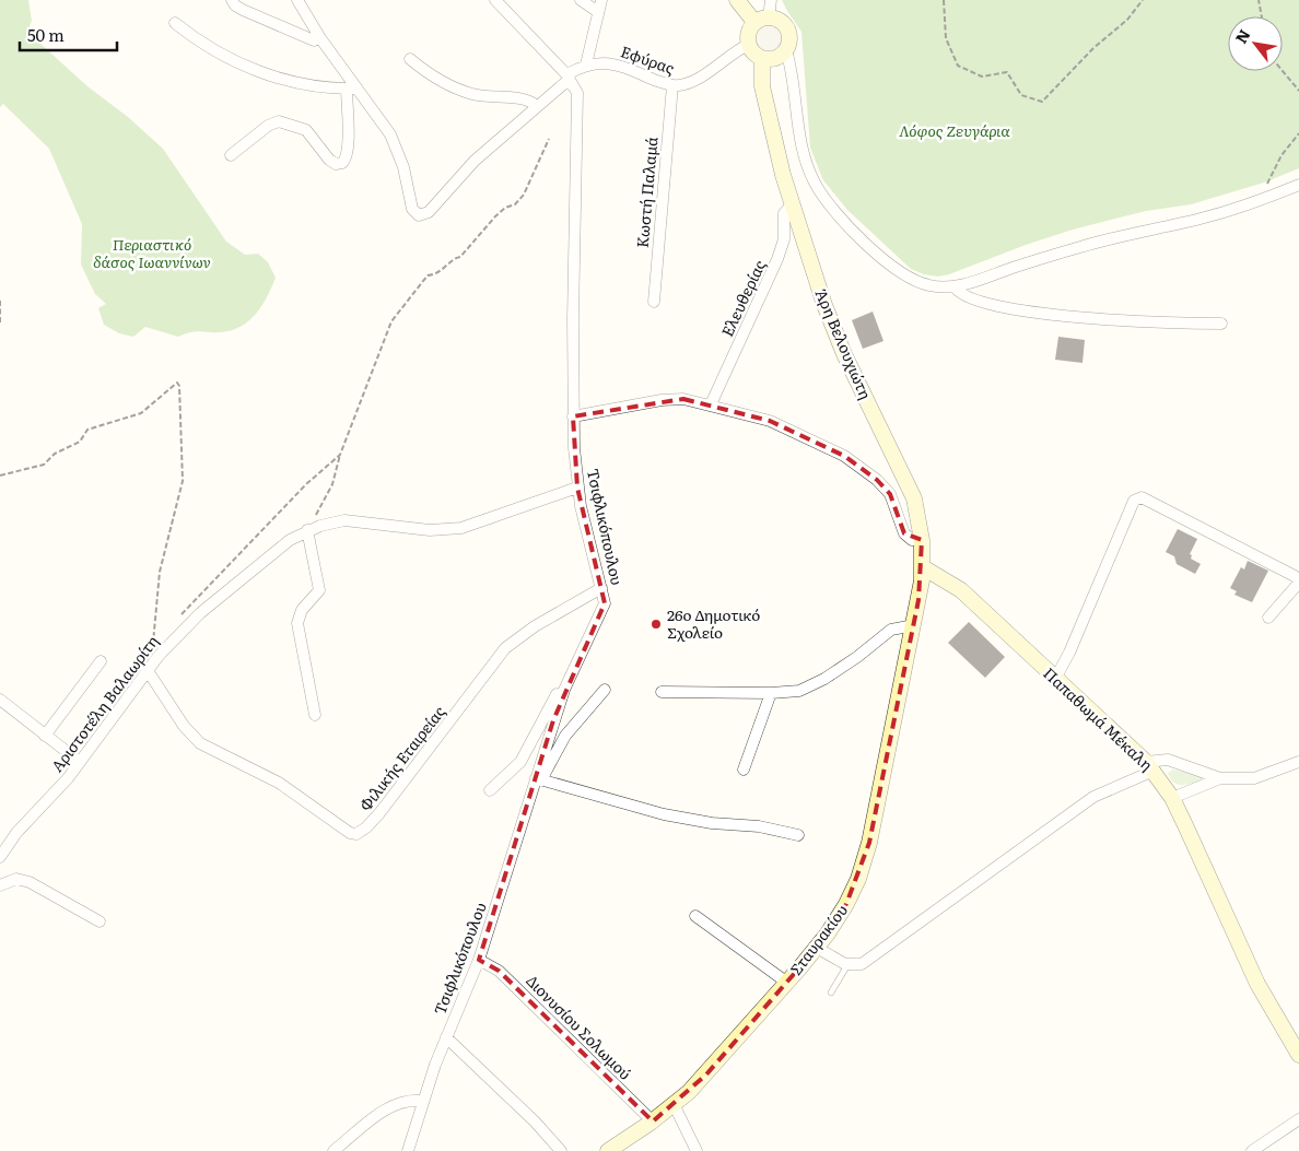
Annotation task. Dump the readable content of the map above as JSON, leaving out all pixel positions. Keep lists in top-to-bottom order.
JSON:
{
  "streets": {
    "street": [
      "Εφύρας",
      "Κωστή Παλαμά",
      "Ελευθερίας",
      "Άρη Βελουχιώτη",
      "Τσιφλικόπουλου",
      "Αριστοτέλη Βαλαωρίτη",
      "Παπαθωμά Μέκαλη",
      "Φιλικής Εταιρείας",
      "Σταυρακίου",
      "Διονυσίου Σολωμού"
    ]
  },
  "crossings": [
    ["Εφύρας", "Κωστή Παλαμά"],
    ["Εφύρας", "Άρη Βελουχιώτη"],
    ["Εφύρας", "Τσιφλικόπουλου"],
    ["Ελευθερίας", "Άρη Βελουχιώτη"],
    ["Άρη Βελουχιώτη", "Παπαθωμά Μέκαλη"],
    ["Άρη Βελουχιώτη", "Σταυρακίου"],
    ["Τσιφλικόπουλου", "Αριστοτέλη Βαλαωρίτη"],
    ["Τσιφλικόπουλου", "Φιλικής Εταιρείας"],
    ["Τσιφλικόπουλου", "Διονυσίου Σολωμού"],
    ["Αριστοτέλη Βαλαωρίτη", "Φιλικής Εταιρείας"],
    ["Σταυρακίου", "Διονυσίου Σολωμού"]
  ],
  "parks": ["Λόφος Ζευγάρια", "Περιαστικό δάσος Ιωαννίνων"],
  "places": ["26ο Δημοτικό Σχολείο"],
  "scale_bar": "50 m",
  "north": "top left"
}
